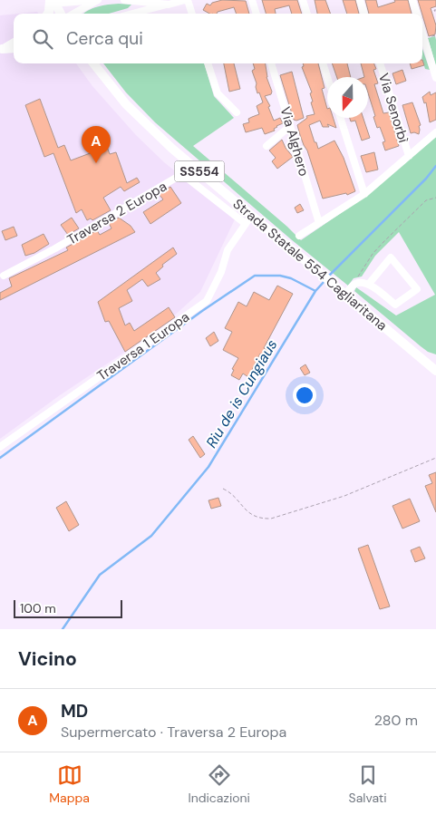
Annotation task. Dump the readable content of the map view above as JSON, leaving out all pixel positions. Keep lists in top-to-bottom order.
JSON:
{
  "streets": {
    "main road": ["SS554", "Strada Statale 554 Cagliaritana"],
    "street": [
      "Via Senorbì",
      "Via Alghero",
      "Traversa 2 Europa",
      "Traversa 1 Europa"
    ]
  },
  "crossings": [
    ["Traversa 2 Europa", "Traversa 1 Europa"],
    ["Strada Statale 554 Cagliaritana", "Traversa 1 Europa"]
  ],
  "water": ["Riu de is Cungiaus"],
  "scale_bar": "100 m",
  "north": "bottom",
  "page": {
    "search": "Cerca qui",
    "pins": "A",
    "scale": "100 m",
    "heading": "Vicino",
    "list": [
      {
        "mark": "A",
        "name": "MD",
        "note": "Supermercato · Traversa 2 Europa",
        "value": "280 m"
      }
    ],
    "nav": ["Mappa", "Indicazioni", "Salvati"]
  }
}
